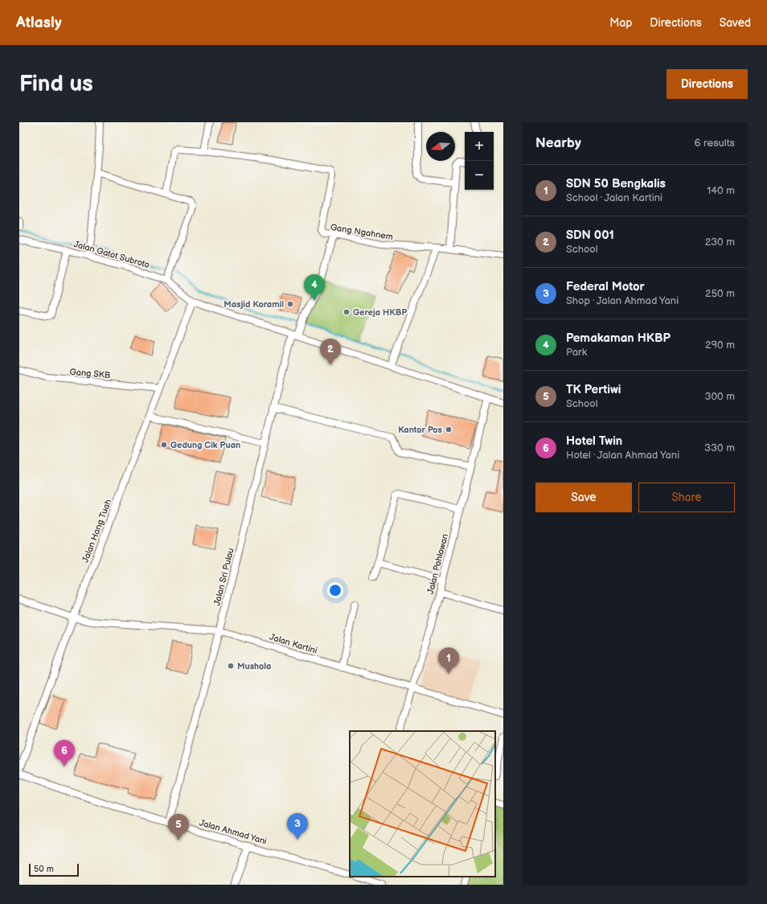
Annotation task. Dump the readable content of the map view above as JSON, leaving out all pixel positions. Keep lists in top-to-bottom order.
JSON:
{
  "streets": {
    "street": [
      "Gang Ngahnem",
      "Jalan Gatot Subroto",
      "Gang SKB",
      "Jalan Hang Tuah",
      "Jalan Pahlawan",
      "Jalan Sri Pulau",
      "Jalan Kartini",
      "Jalan Ahmad Yani"
    ]
  },
  "crossings": [
    ["Gang Ngahnem", "Jalan Sri Pulau"],
    ["Jalan Gatot Subroto", "Jalan Hang Tuah"],
    ["Jalan Gatot Subroto", "Jalan Pahlawan"],
    ["Jalan Gatot Subroto", "Jalan Sri Pulau"],
    ["Gang SKB", "Jalan Hang Tuah"],
    ["Jalan Hang Tuah", "Jalan Kartini"],
    ["Jalan Pahlawan", "Jalan Kartini"],
    ["Jalan Sri Pulau", "Jalan Kartini"],
    ["Jalan Sri Pulau", "Jalan Ahmad Yani"]
  ],
  "places": [
    "Masjid Koramil",
    "Gereja HKBP",
    "Kantor Pos",
    "Gedung Cik Puan",
    "Mushola"
  ],
  "scale_bar": "50 m",
  "north": "left",
  "page": {
    "header": "Atlasly",
    "nav": ["Map", "Directions", "Saved"],
    "buttons": [
      "Directions",
      ["Save", "Share"]
    ],
    "title": "Find us",
    "heading": ["Nearby", "6 results"],
    "map_buttons": ["+", "−"],
    "list": [
      {
        "mark": "1",
        "name": "SDN 50 Bengkalis",
        "note": "School · Jalan Kartini",
        "value": "140 m"
      },
      {
        "mark": "2",
        "name": "SDN 001",
        "note": "School",
        "value": "230 m"
      },
      {
        "mark": "3",
        "name": "Federal Motor",
        "note": "Shop · Jalan Ahmad Yani",
        "value": "250 m"
      },
      {
        "mark": "4",
        "name": "Pemakaman HKBP",
        "note": "Park",
        "value": "290 m"
      },
      {
        "mark": "5",
        "name": "TK Pertiwi",
        "note": "School",
        "value": "300 m"
      },
      {
        "mark": "6",
        "name": "Hotel Twin",
        "note": "Hotel · Jalan Ahmad Yani",
        "value": "330 m"
      }
    ],
    "pins": [
      "4",
      "2",
      "1",
      "6",
      "3",
      "5"
    ],
    "scale": "50 m"
  }
}
